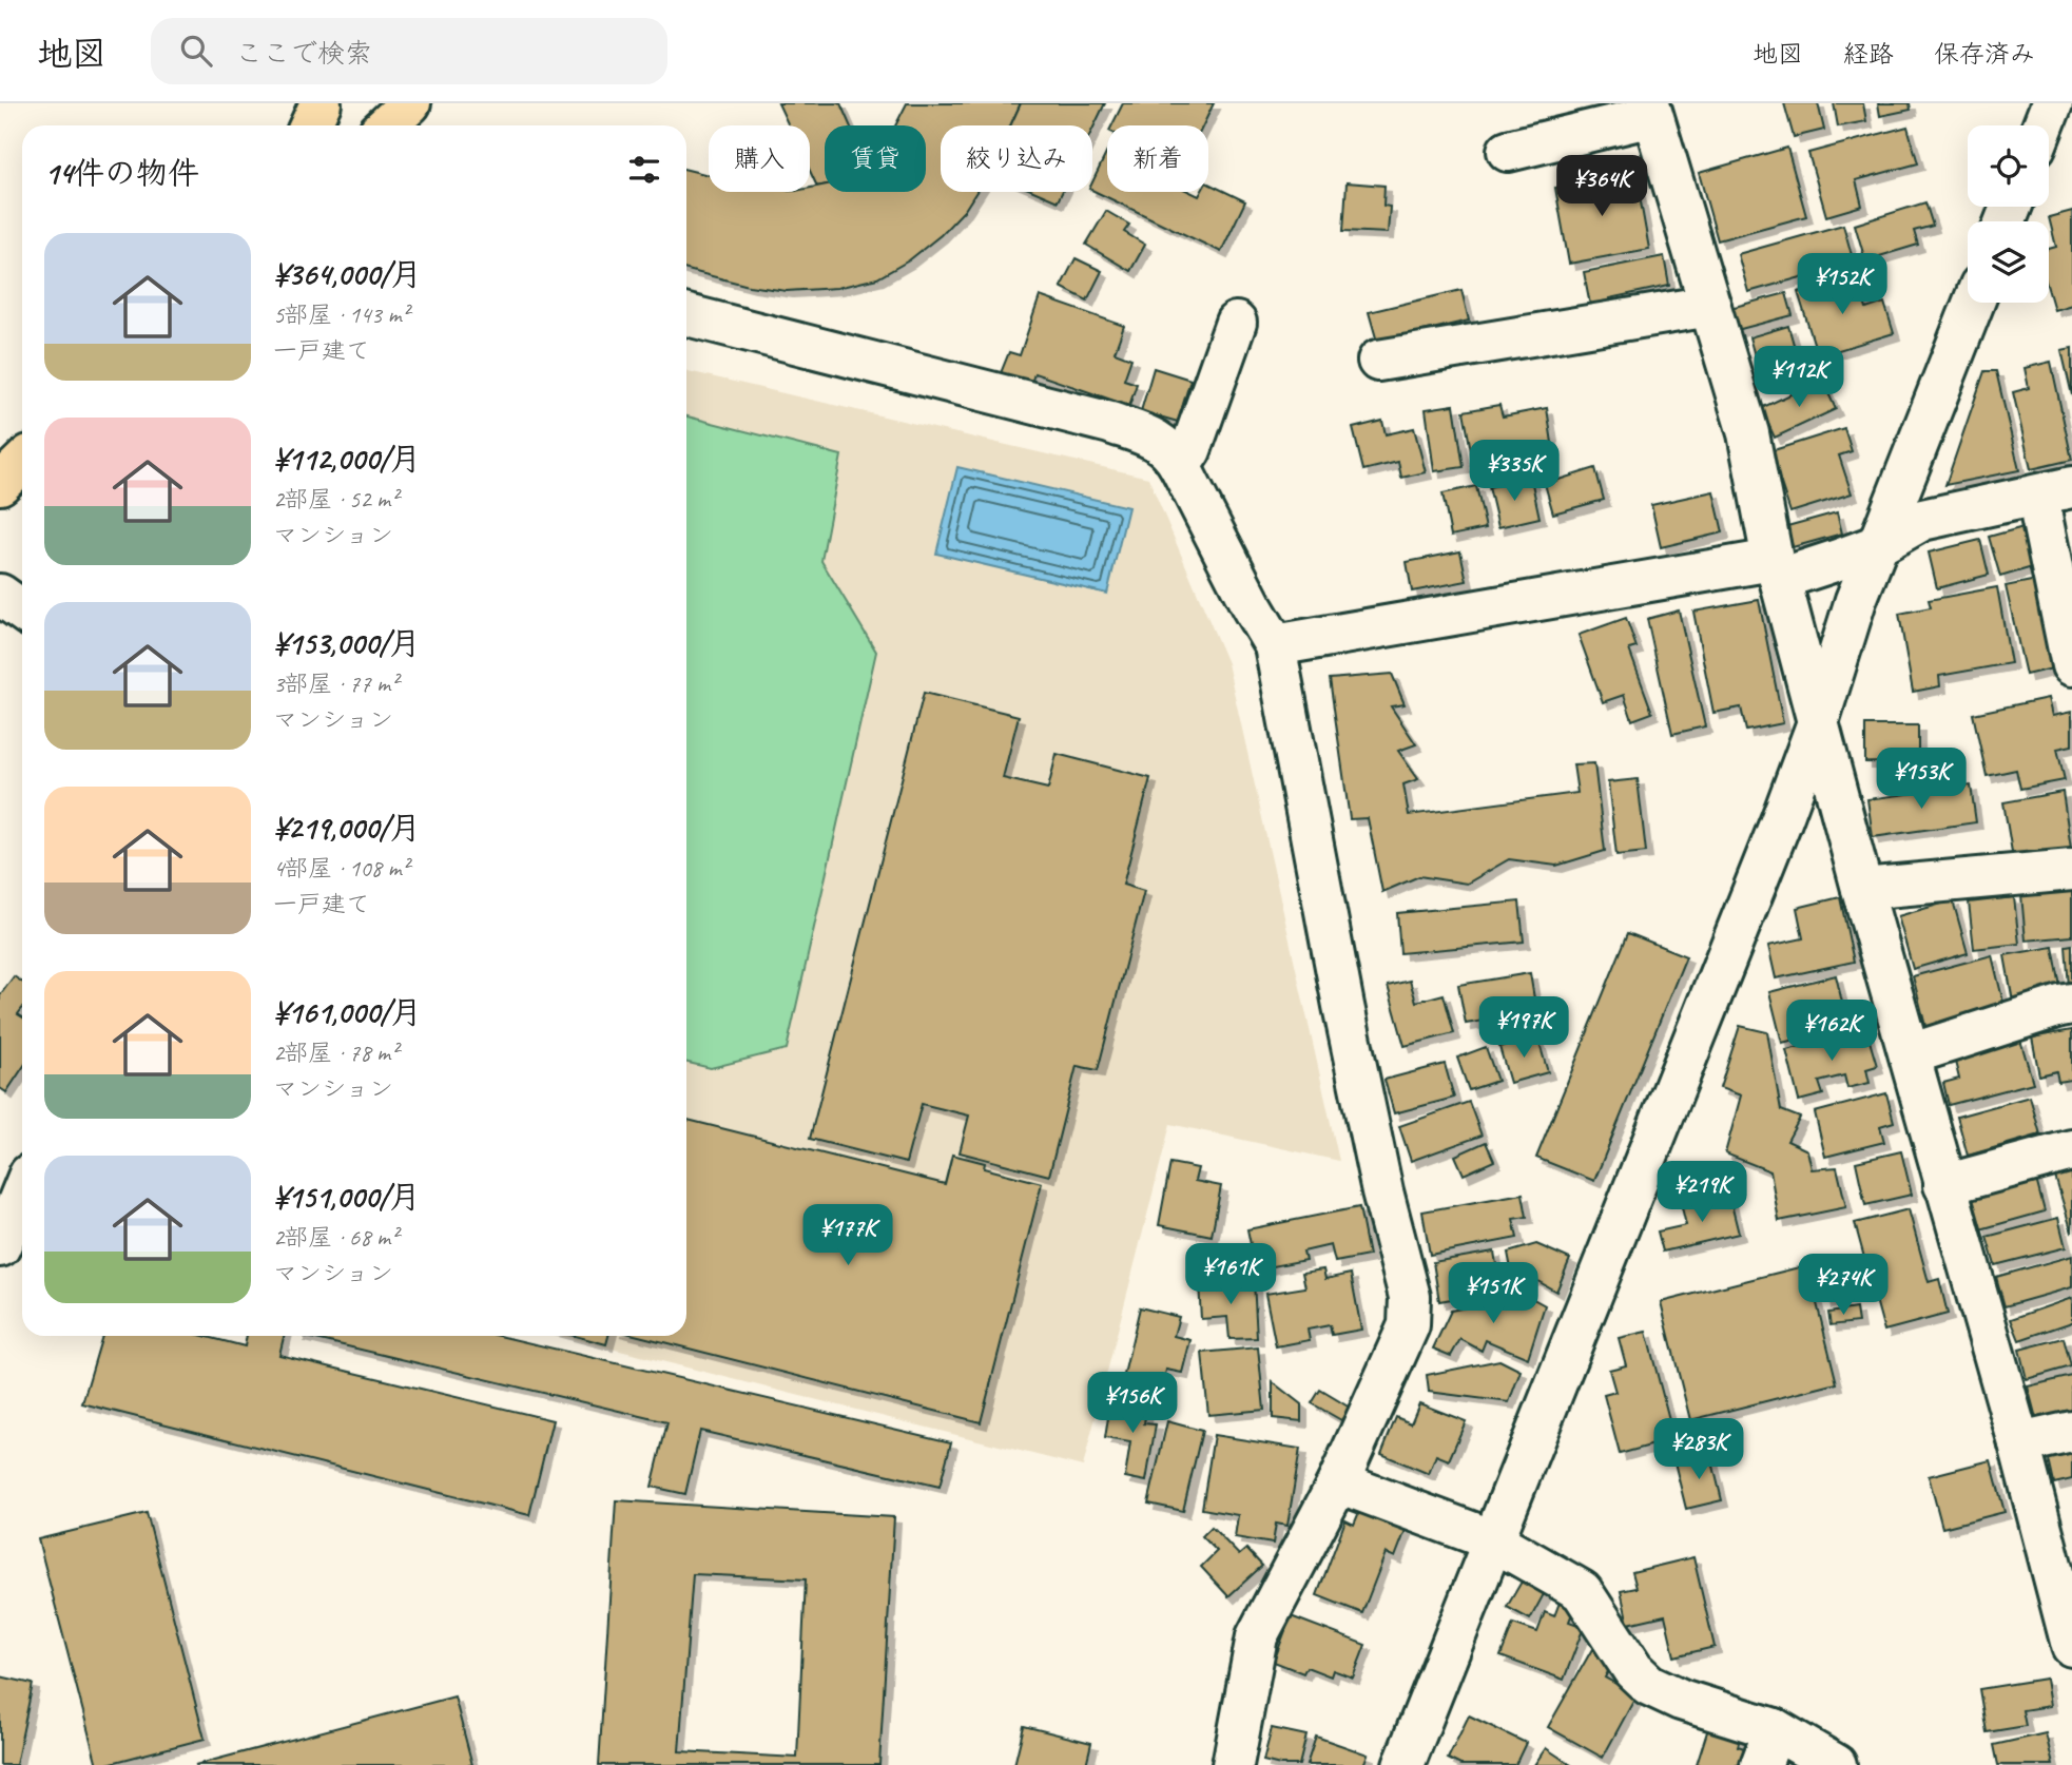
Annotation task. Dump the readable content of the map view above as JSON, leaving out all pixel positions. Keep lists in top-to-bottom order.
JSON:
{
  "page": {
    "header": "地図",
    "search": "ここで検索",
    "nav": ["地図", "経路", "保存済み"],
    "chip": [
      "購入",
      "賃貸",
      "絞り込み",
      "新着"
    ],
    "heading": "14件の物件",
    "price": [
      "¥364K",
      "¥152K",
      "¥112K",
      "¥335K",
      "¥153K",
      "¥197K",
      "¥162K",
      "¥219K",
      "¥177K",
      "¥161K",
      "¥274K",
      "¥151K",
      "¥156K",
      "¥283K"
    ],
    "list": [
      {
        "name": "¥364,000/月",
        "note": "5部屋 · 143 m² · 一戸建て"
      },
      {
        "name": "¥112,000/月",
        "note": "2部屋 · 52 m² · マンション"
      },
      {
        "name": "¥153,000/月",
        "note": "3部屋 · 77 m² · マンション"
      },
      {
        "name": "¥219,000/月",
        "note": "4部屋 · 108 m² · 一戸建て"
      },
      {
        "name": "¥161,000/月",
        "note": "2部屋 · 78 m² · マンション"
      },
      {
        "name": "¥151,000/月",
        "note": "2部屋 · 68 m² · マンション"
      }
    ]
  }
}
